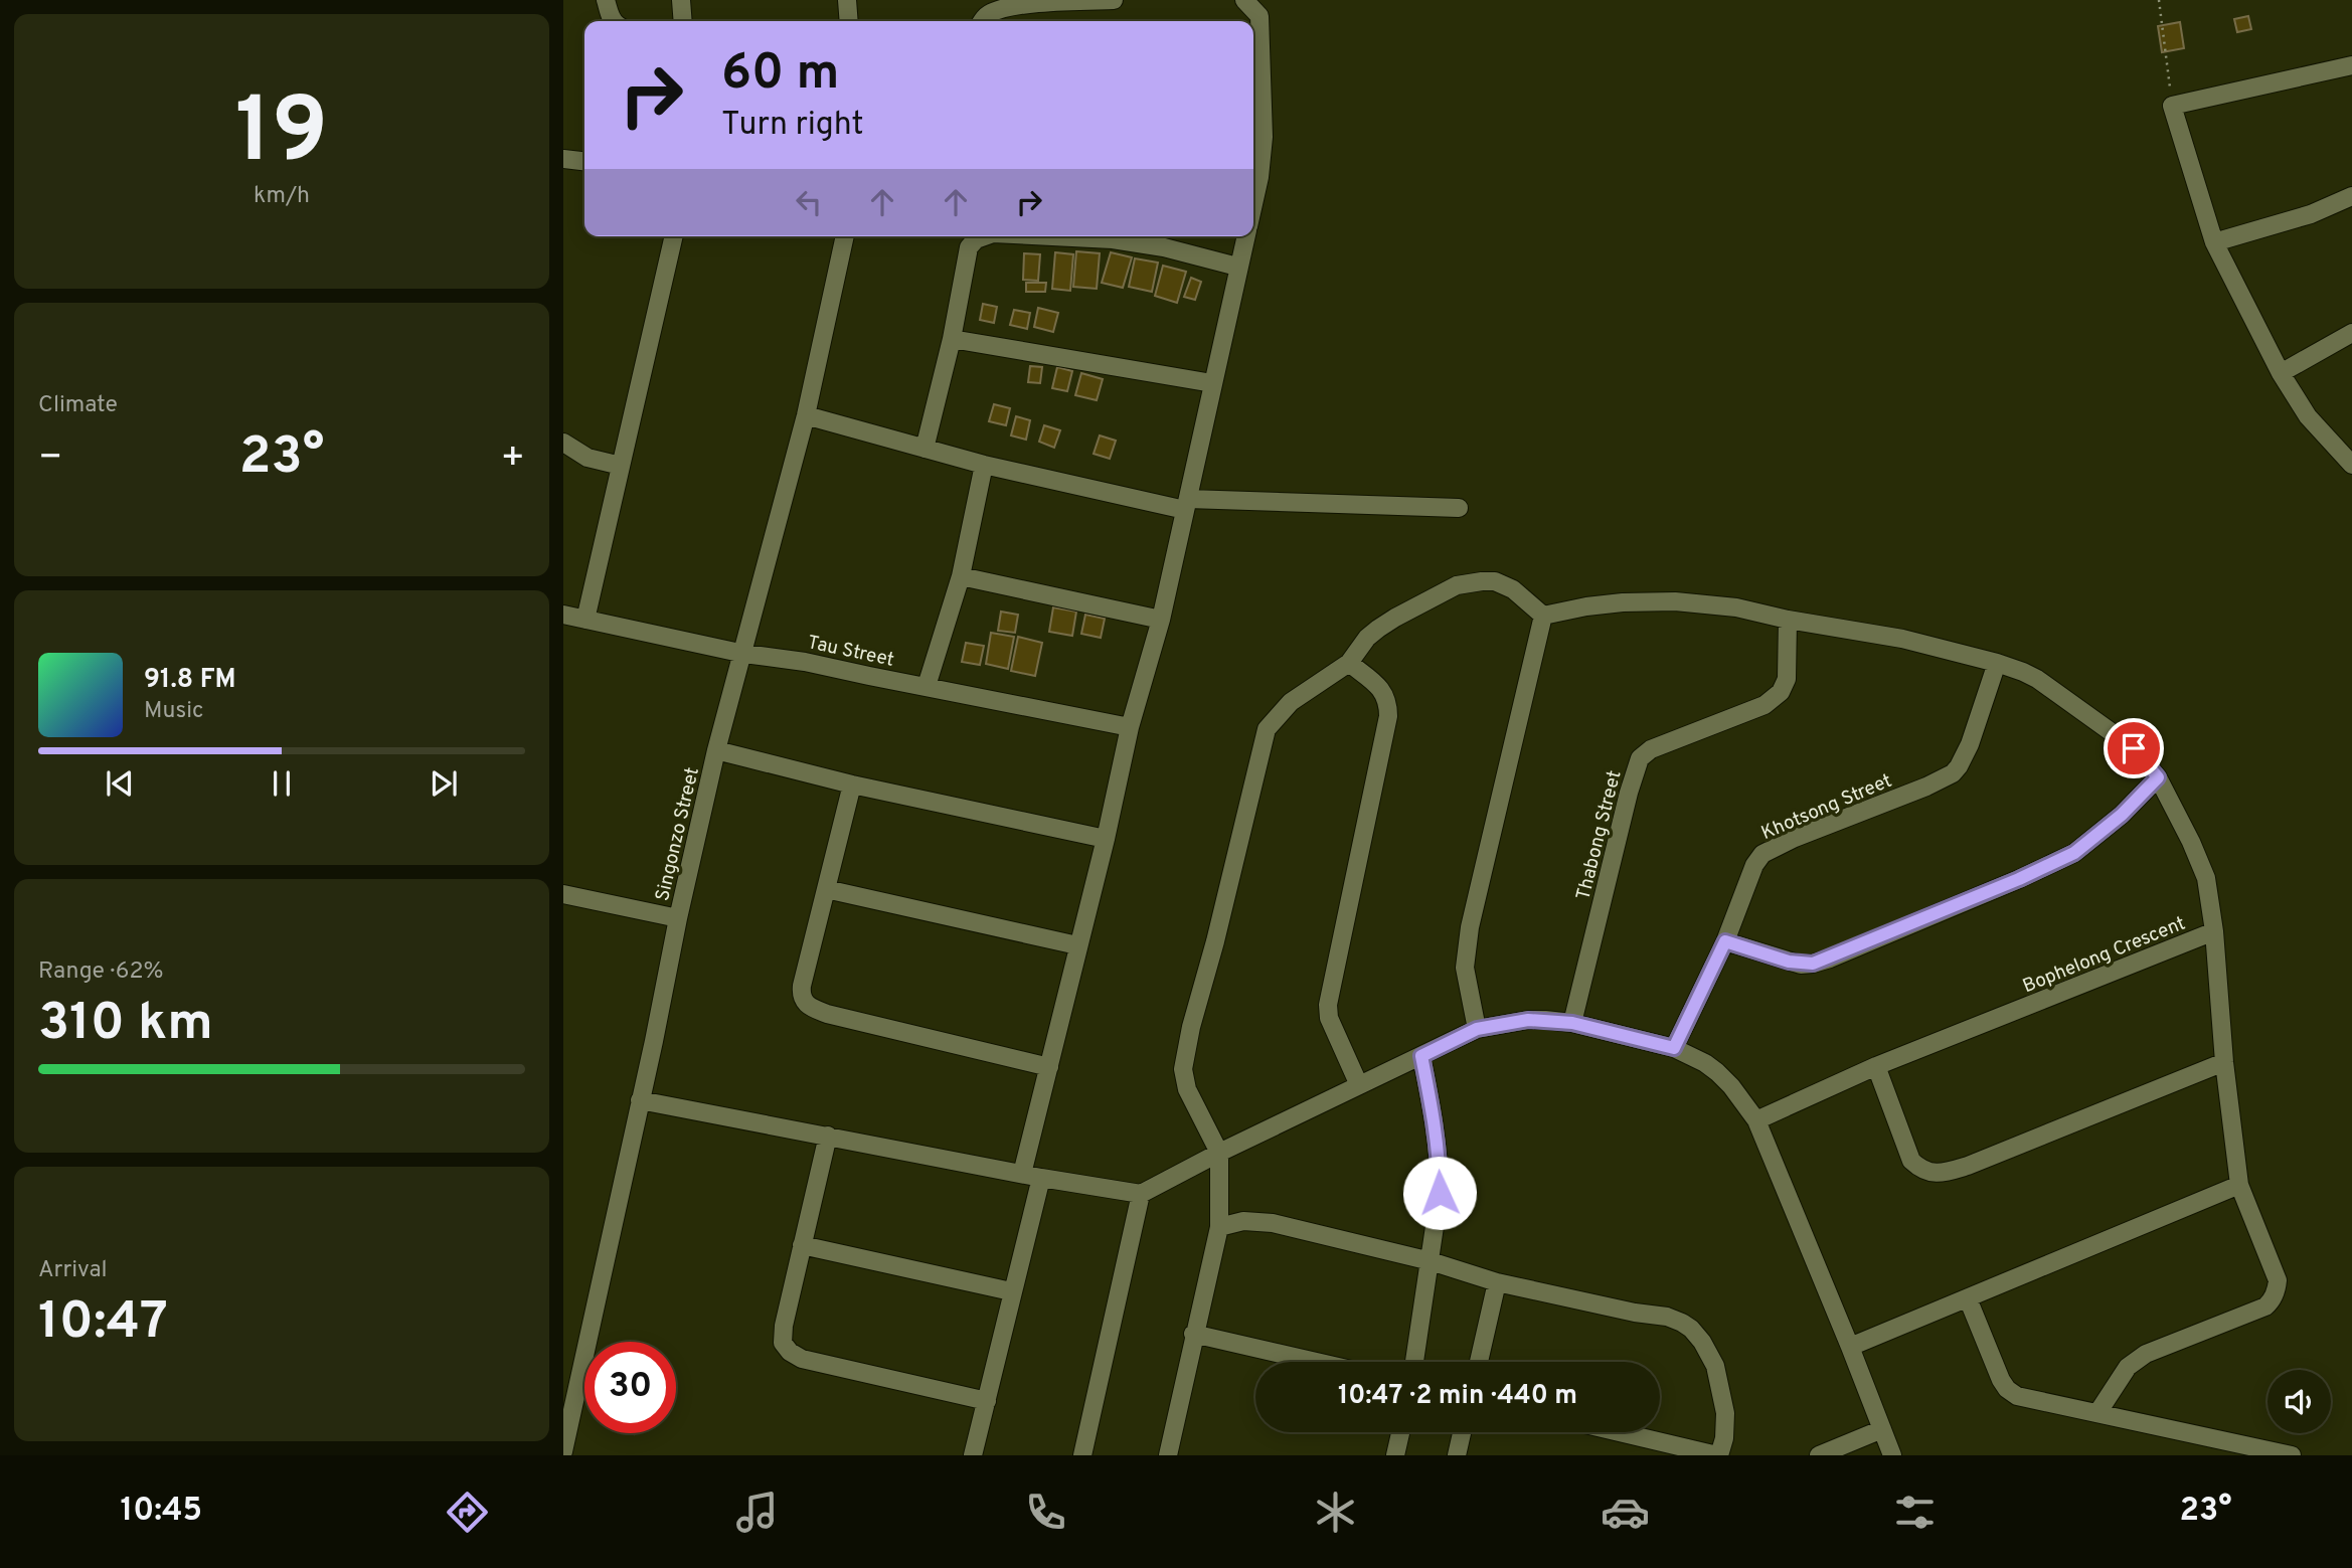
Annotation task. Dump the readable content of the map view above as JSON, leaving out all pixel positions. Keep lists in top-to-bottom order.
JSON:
{
  "streets": {
    "street": [
      "Tau Street",
      "Khotsong Street",
      "Singonzo Street",
      "Thabong Street",
      "Bophelong Crescent"
    ]
  },
  "crossings": [
    ["Tau Street", "Singonzo Street"],
    ["Khotsong Street", "Bophelong Crescent"],
    ["Thabong Street", "Bophelong Crescent"]
  ],
  "page": {
    "tile": [
      ["19", "km/h"],
      "Climate",
      ["Range · 62%", "310 km"],
      ["Arrival", "10:47"]
    ],
    "turn": ["60 m", "Turn right"],
    "heat": ["−", "23°", "+"],
    "song": ["91.8 FM", "Music"],
    "limit": "30",
    "trip": "10:47 · 2 min · 440 m",
    "tabs": ["10:45", "23°"]
  }
}
